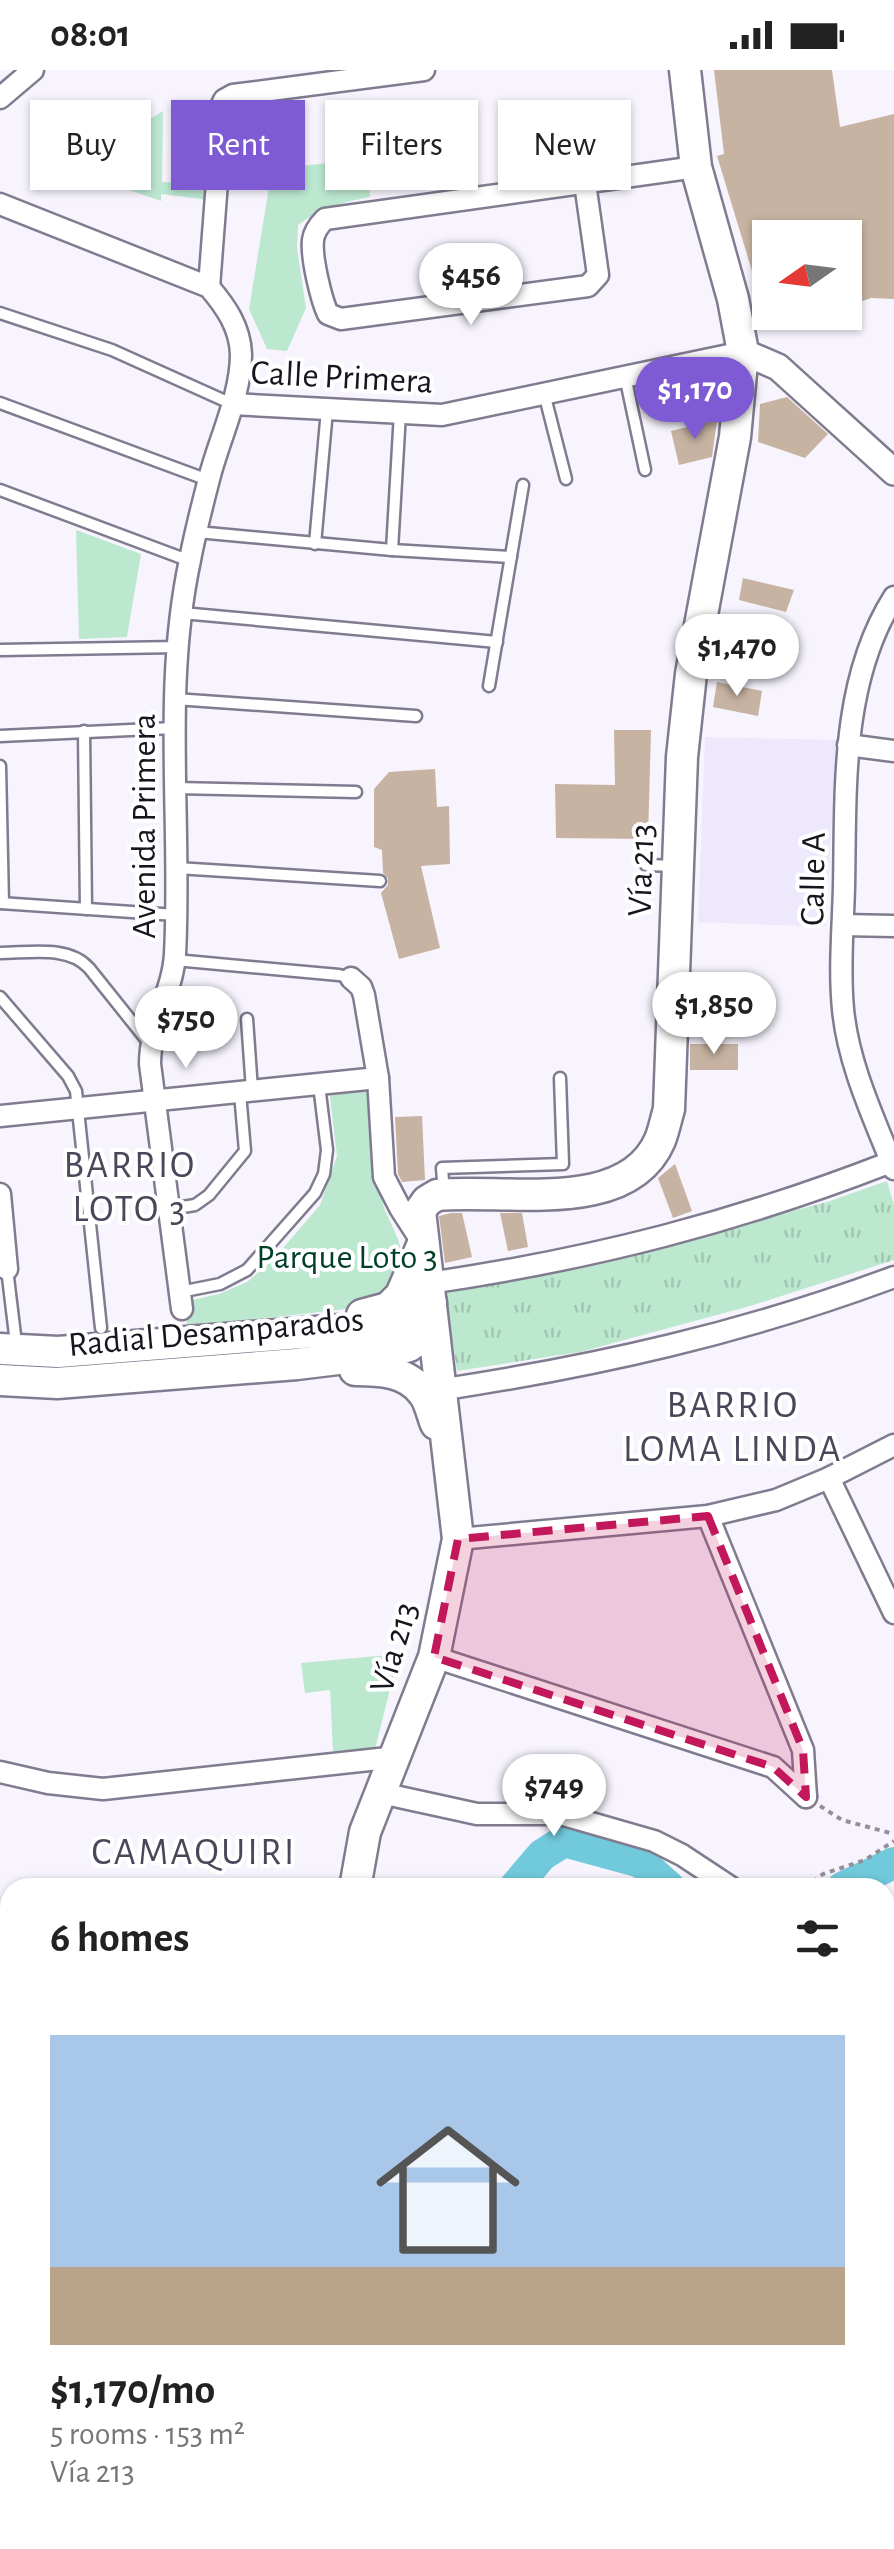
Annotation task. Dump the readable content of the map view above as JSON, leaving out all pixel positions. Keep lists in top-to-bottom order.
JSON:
{
  "streets": {
    "main road": ["Vía 213", "Radial Desamparados"],
    "street": ["Calle Primera", "Avenida Primera", "Calle A"]
  },
  "crossings": [
    ["Calle Primera", "Avenida Primera"],
    ["Calle Primera", "Vía 213"],
    ["Vía 213", "Radial Desamparados"]
  ],
  "districts": ["BARRIO LOTO 3", "BARRIO LOMA LINDA", "CAMAQUIRI"],
  "parks": ["Parque Loto 3"],
  "north": "left",
  "page": {
    "status": "08:01",
    "chip": [
      "Buy",
      "Rent",
      "Filters",
      "New"
    ],
    "price": [
      "$456",
      "$1,170",
      "$1,470",
      "$1,850",
      "$750",
      "$749"
    ],
    "heading": "6 homes",
    "list": [
      {
        "name": "$1,170/mo",
        "note": "5 rooms · 153 m² · Vía 213"
      }
    ]
  }
}
